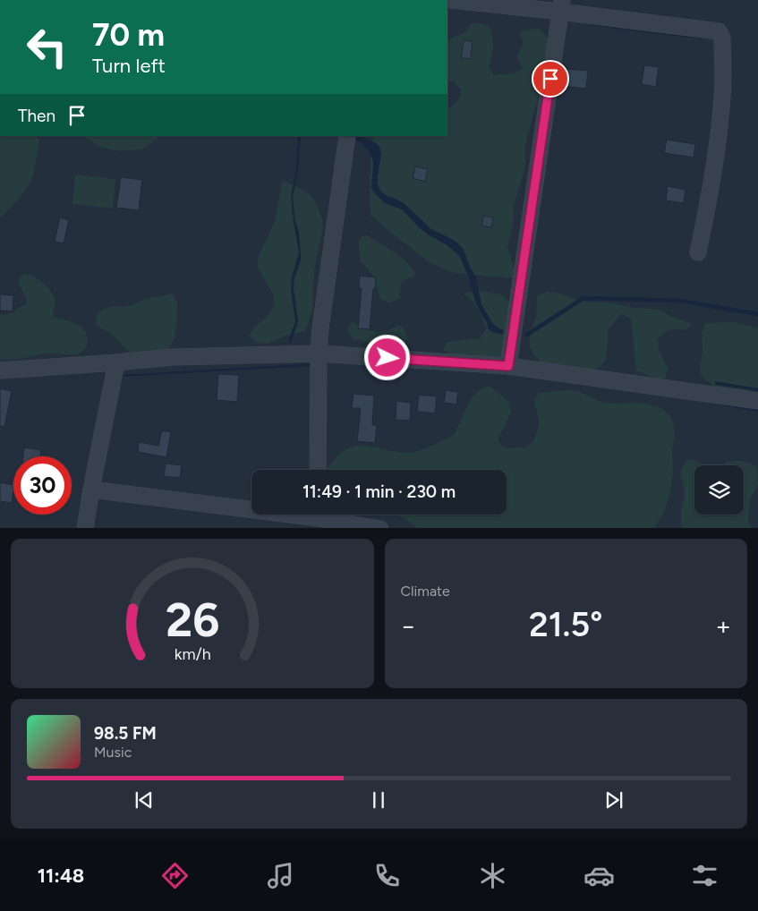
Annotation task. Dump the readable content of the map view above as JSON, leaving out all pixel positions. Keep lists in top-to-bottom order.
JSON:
{
  "page": {
    "turn": ["70 m", "Turn left"],
    "then": "Then",
    "limit": "30",
    "trip": "11:49 · 1 min · 230 m",
    "tile": "Climate",
    "heat": ["−", "21.5°", "+"],
    "song": ["98.5 FM", "Music"],
    "tabs": "11:48",
    "gauge": ["26", "km/h"]
  }
}
